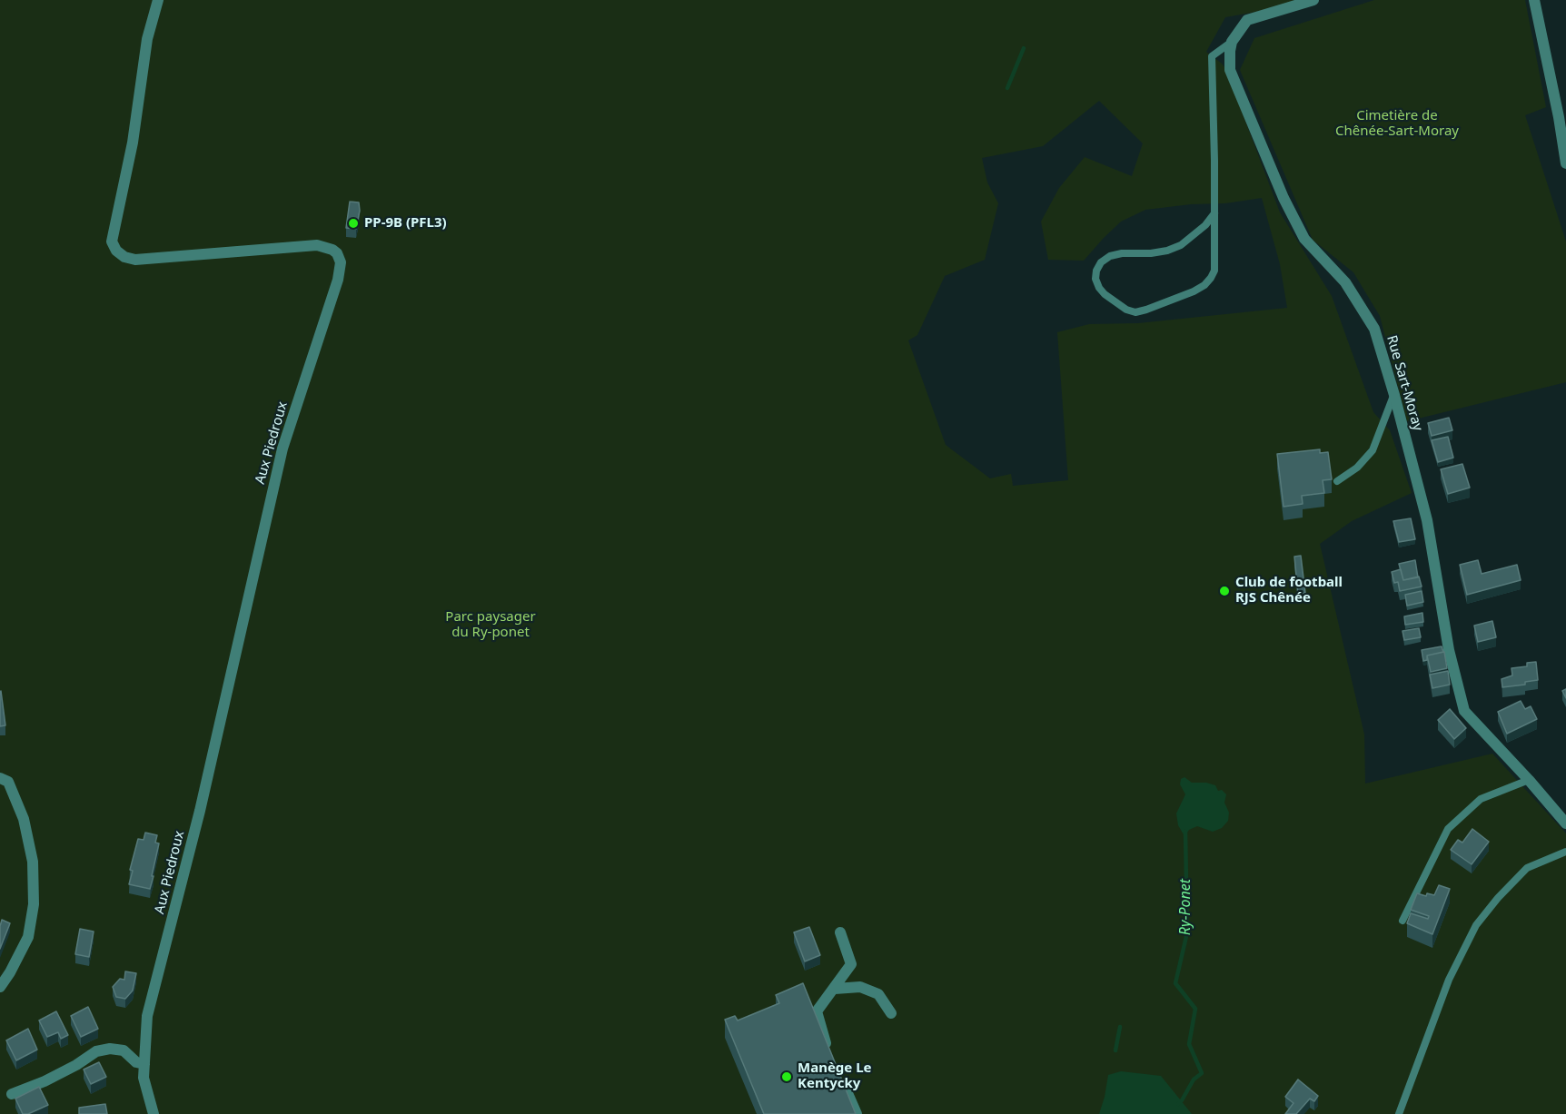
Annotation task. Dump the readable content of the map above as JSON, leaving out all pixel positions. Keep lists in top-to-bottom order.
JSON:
{
  "streets": {
    "street": ["Rue Sart-Moray", "Aux Piedroux"]
  },
  "water": ["Ry-Ponet"],
  "parks": ["Cimetière de Chênée-Sart-Moray", "Parc paysager du Ry-ponet"],
  "places": ["PP-9B (PFL3)", "Club de football RJS Chênée", "Manège Le Kentycky"]
}
